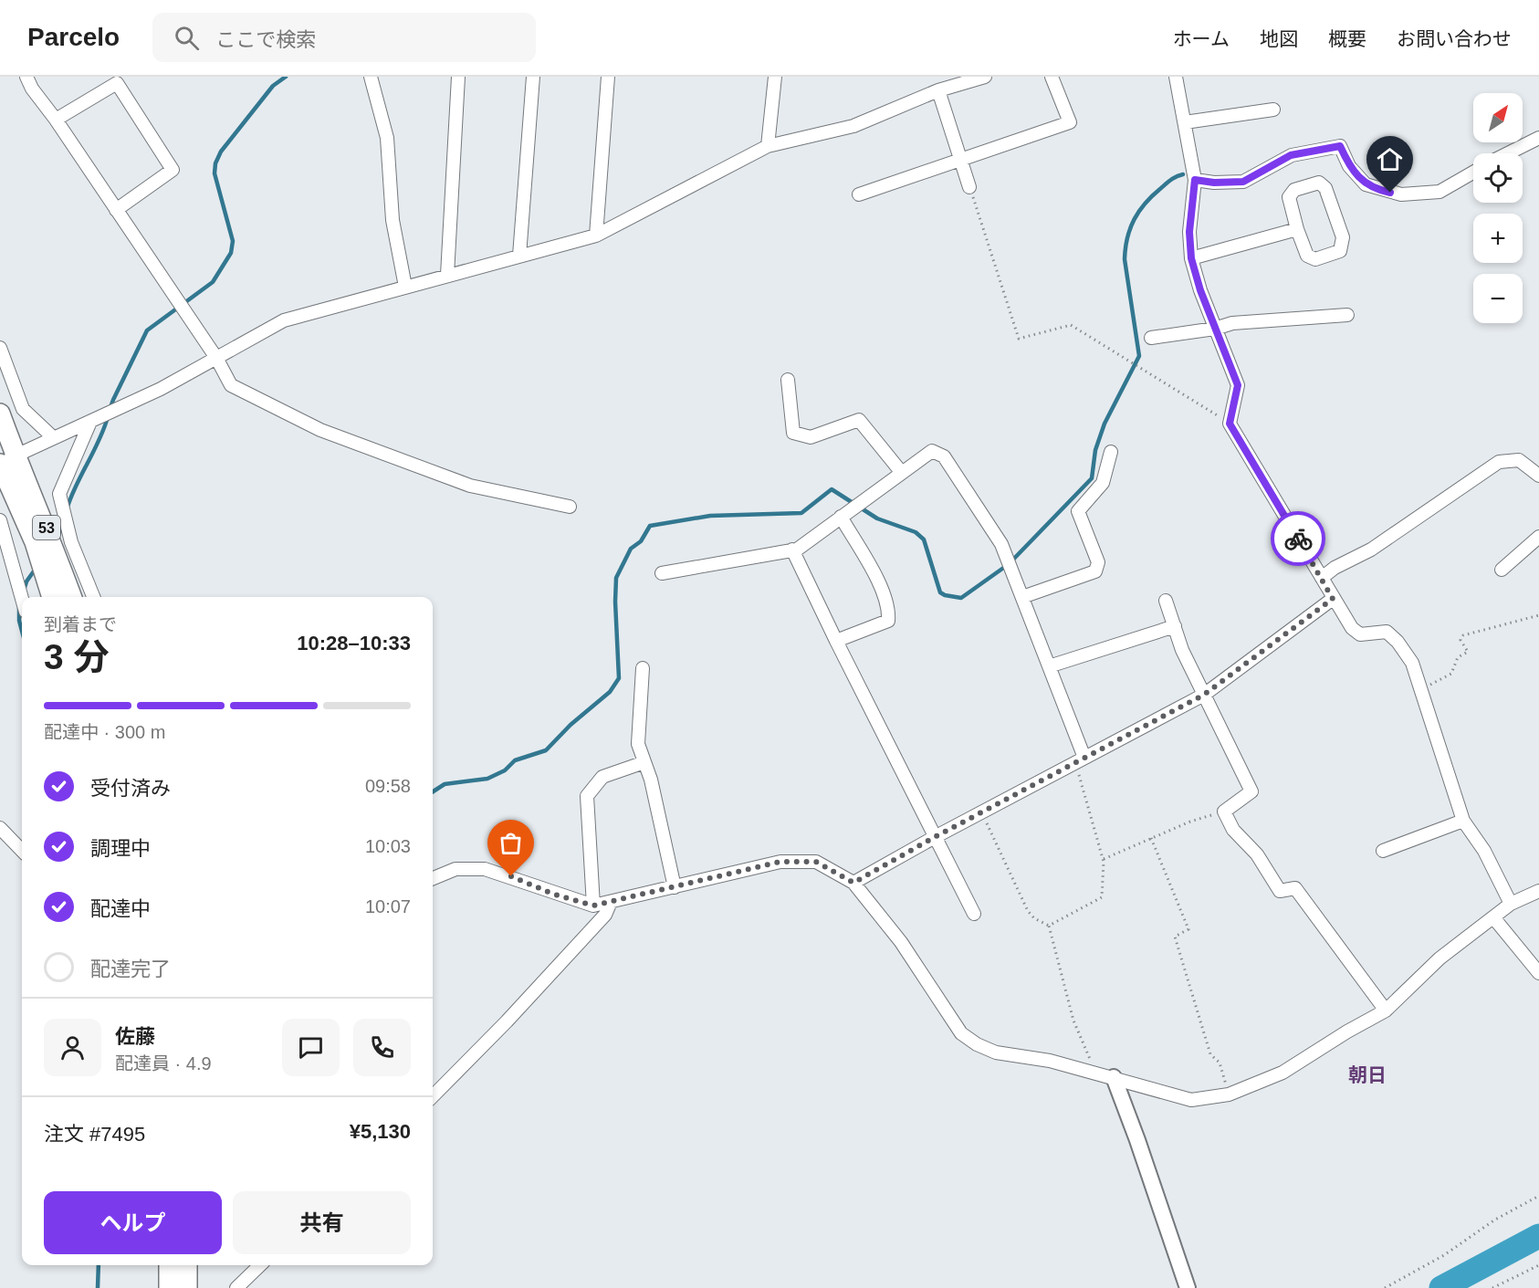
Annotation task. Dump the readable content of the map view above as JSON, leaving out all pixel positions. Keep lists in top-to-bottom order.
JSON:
{
  "streets": {
    "main road": ["53"]
  },
  "districts": ["朝日"],
  "north": "top right",
  "page": {
    "header": "Parcelo",
    "search": "ここで検索",
    "nav": [
      "ホーム",
      "地図",
      "概要",
      "お問い合わせ"
    ],
    "map_buttons": ["+", "−"],
    "heading": ["3 分", "到着まで", "10:28–10:33"],
    "panel": [
      "佐藤",
      "配達員 · 4.9",
      "注文 #7495",
      "¥5,130"
    ],
    "bar": "配達中 · 300 m",
    "list": [
      ["受付済み", "09:58"],
      ["調理中", "10:03"],
      ["配達中", "10:07"],
      "配達完了"
    ],
    "buttons": ["ヘルプ", "共有"]
  }
}
